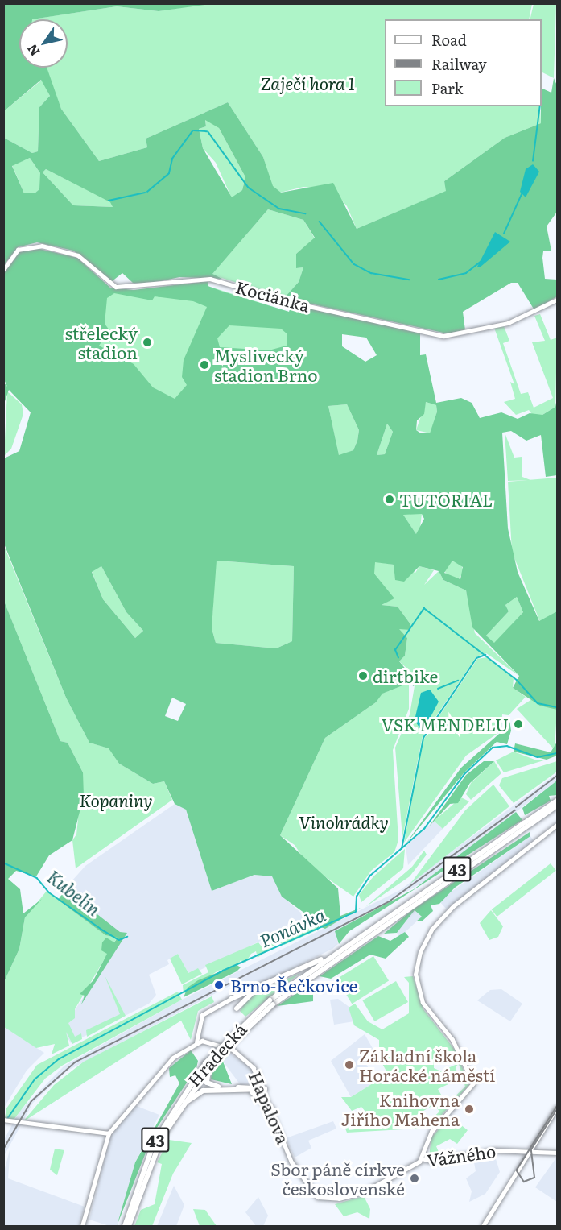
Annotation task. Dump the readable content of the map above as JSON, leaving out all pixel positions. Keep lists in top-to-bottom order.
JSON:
{
  "streets": {
    "highway": ["43", "Hradecká"],
    "street": ["Kociánka", "Hapalova", "Vážného"]
  },
  "crossings": [
    ["43", "Hradecká"],
    ["Hapalova", "Vážného"]
  ],
  "water": ["Kubelín", "Ponávka"],
  "parks": ["Zaječí hora 1", "Kopaniny", "Vinohrádky"],
  "places": [
    "střelecký stadion",
    "Myslivecký stadion Brno",
    "TUTORIAL",
    "dirtbike",
    "VSK MENDELU",
    "Brno-Řečkovice",
    "Základní škola Horácké náměstí",
    "Knihovna Jiřího Mahena",
    "Sbor páně církve československé"
  ],
  "legend": ["Road", "Railway", "Park"],
  "north": "bottom left"
}
